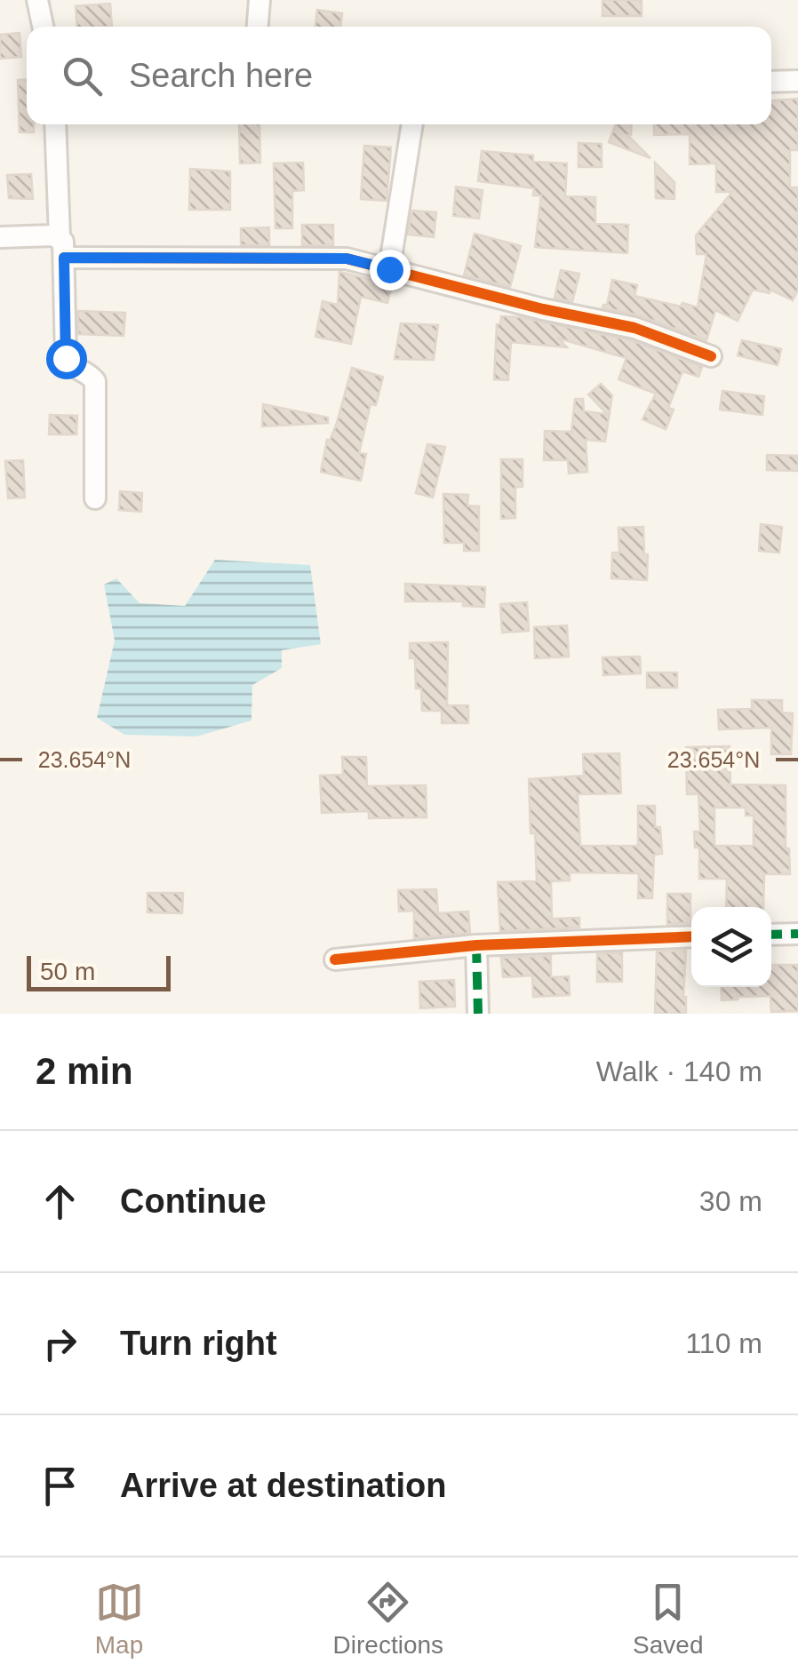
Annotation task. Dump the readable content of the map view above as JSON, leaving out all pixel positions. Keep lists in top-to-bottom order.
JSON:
{
  "scale_bar": "50 m",
  "page": {
    "search": "Search here",
    "scale": "50 m",
    "heading": ["2 min", "Walk · 140 m"],
    "list": [
      ["Continue", "30 m"],
      ["Turn right", "110 m"],
      "Arrive at destination"
    ],
    "nav": ["Map", "Directions", "Saved"]
  },
  "coordinates": ["23.654°N"]
}
